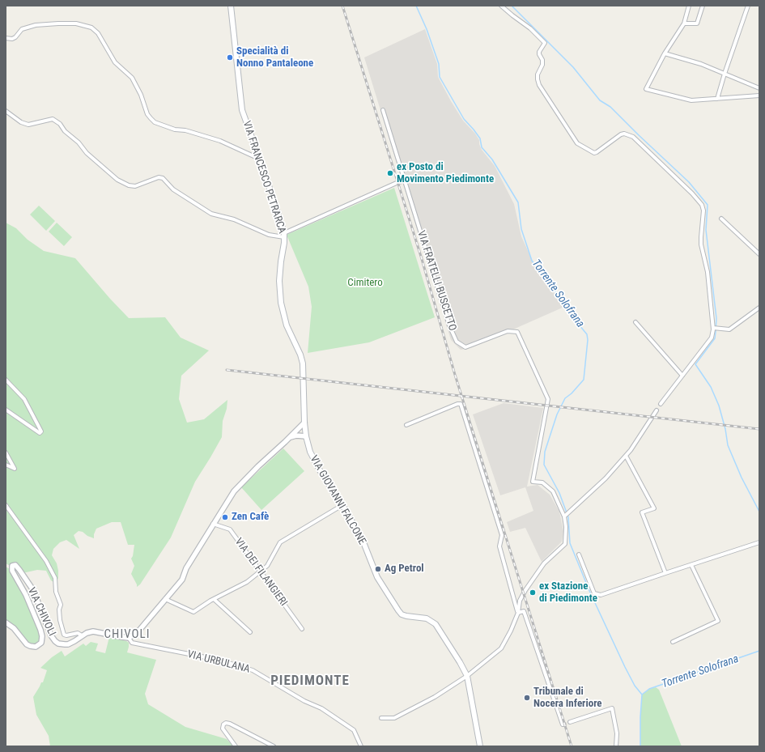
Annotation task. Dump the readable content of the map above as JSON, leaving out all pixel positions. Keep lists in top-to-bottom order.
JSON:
{
  "streets": {
    "main road": ["VIA FRANCESCO PETRARCA", "VIA GIOVANNI FALCONE"],
    "street": [
      "VIA FRATELLI BUSCETTO",
      "VIA DEI FILANGIERI",
      "VIA CHIVOLI",
      "VIA URBULANA"
    ]
  },
  "crossings": [
    ["VIA FRANCESCO PETRARCA", "VIA GIOVANNI FALCONE"],
    ["VIA FRATELLI BUSCETTO", "VIA GIOVANNI FALCONE"],
    ["VIA CHIVOLI", "VIA URBULANA"]
  ],
  "districts": ["CHIVOLI", "PIEDIMONTE"],
  "water": ["Torrente Solofrana"],
  "parks": ["Cimitero"],
  "places": [
    "Specialità di Nonno Pantaleone",
    "ex Posto di Movimento Piedimonte",
    "Zen Cafè",
    "Ag Petrol",
    "ex Stazione di Piedimonte",
    "Tribunale di Nocera Inferiore"
  ]
}
